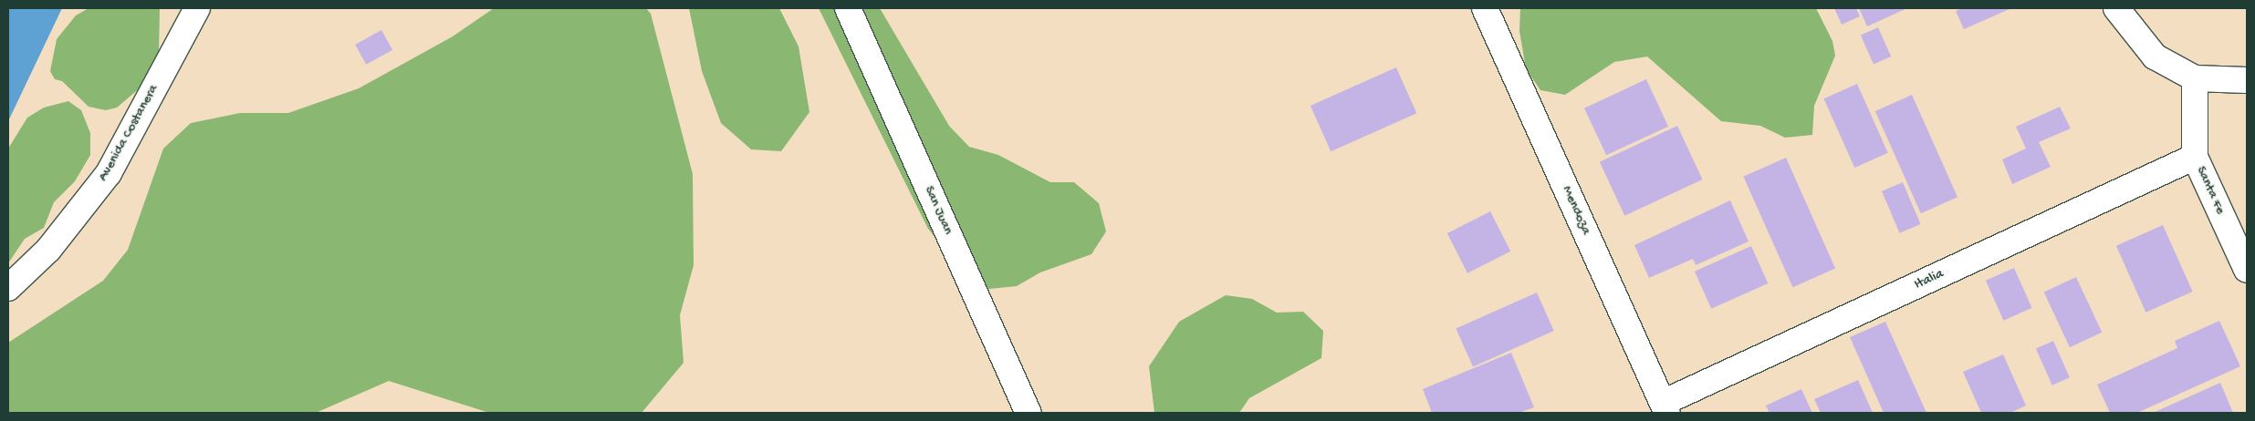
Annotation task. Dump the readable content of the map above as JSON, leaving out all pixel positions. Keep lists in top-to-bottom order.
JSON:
{
  "streets": {
    "street": [
      "Avenida Costanera",
      "Santa Fe",
      "San Juan",
      "Mendoza",
      "Italia"
    ]
  },
  "crossings": [
    ["Santa Fe", "Italia"],
    ["Mendoza", "Italia"]
  ]
}
